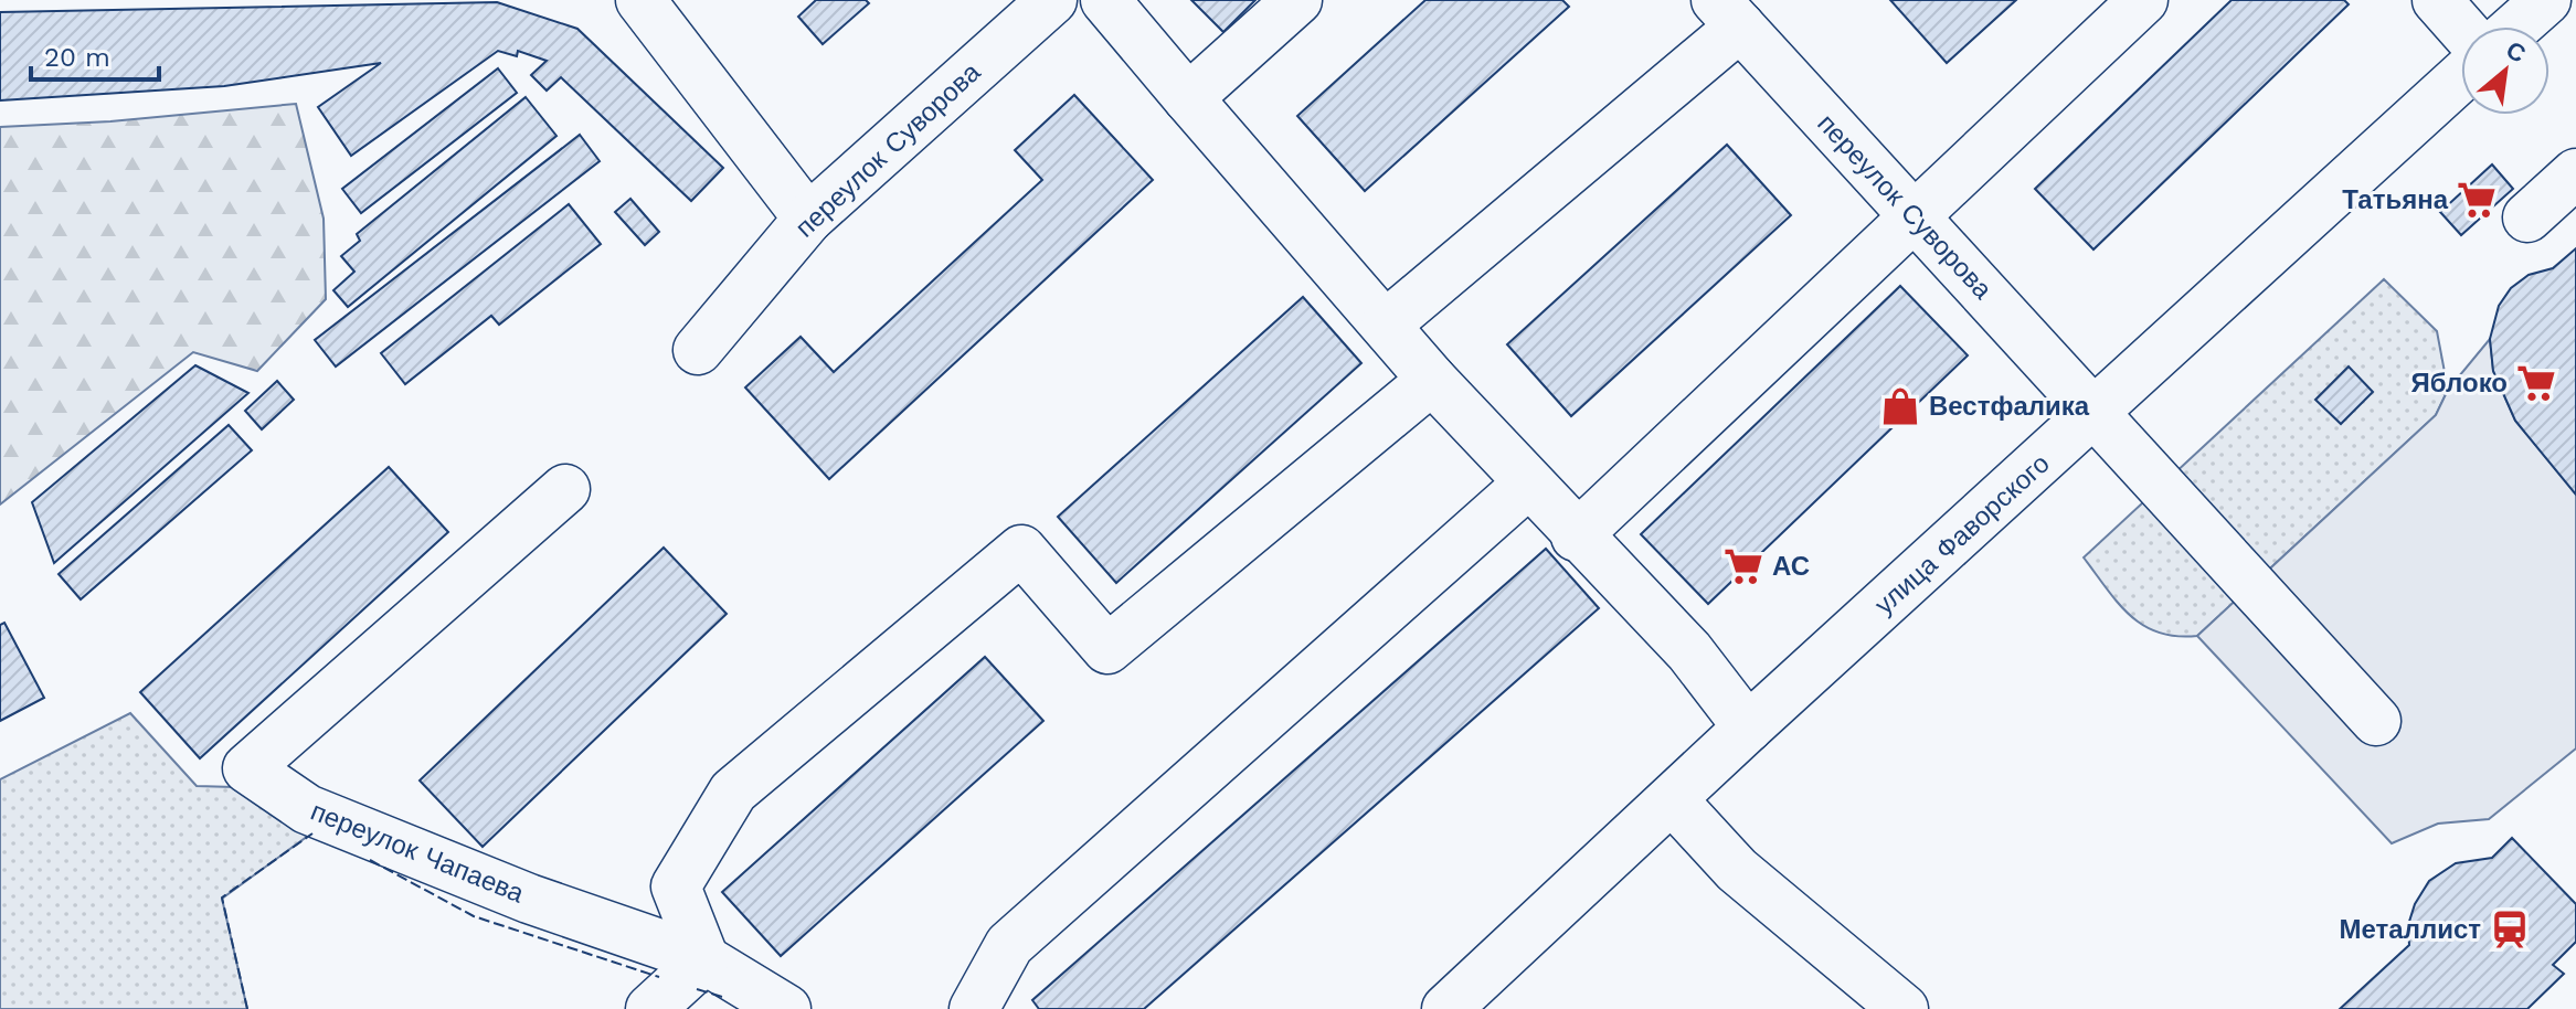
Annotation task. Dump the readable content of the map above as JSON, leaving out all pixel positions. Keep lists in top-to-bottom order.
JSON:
{
  "streets": {
    "street": ["переулок Суворова", "улица Фаворского", "переулок Чапаева"]
  },
  "crossings": [
    ["переулок Суворова", "улица Фаворского"]
  ],
  "places": {
    "supermarket": ["Татьяна", "Яблоко", "АС"],
    "shop": ["Вестфалика"],
    "station": ["Металлист"]
  },
  "scale_bar": "20 m",
  "north": "top right"
}
